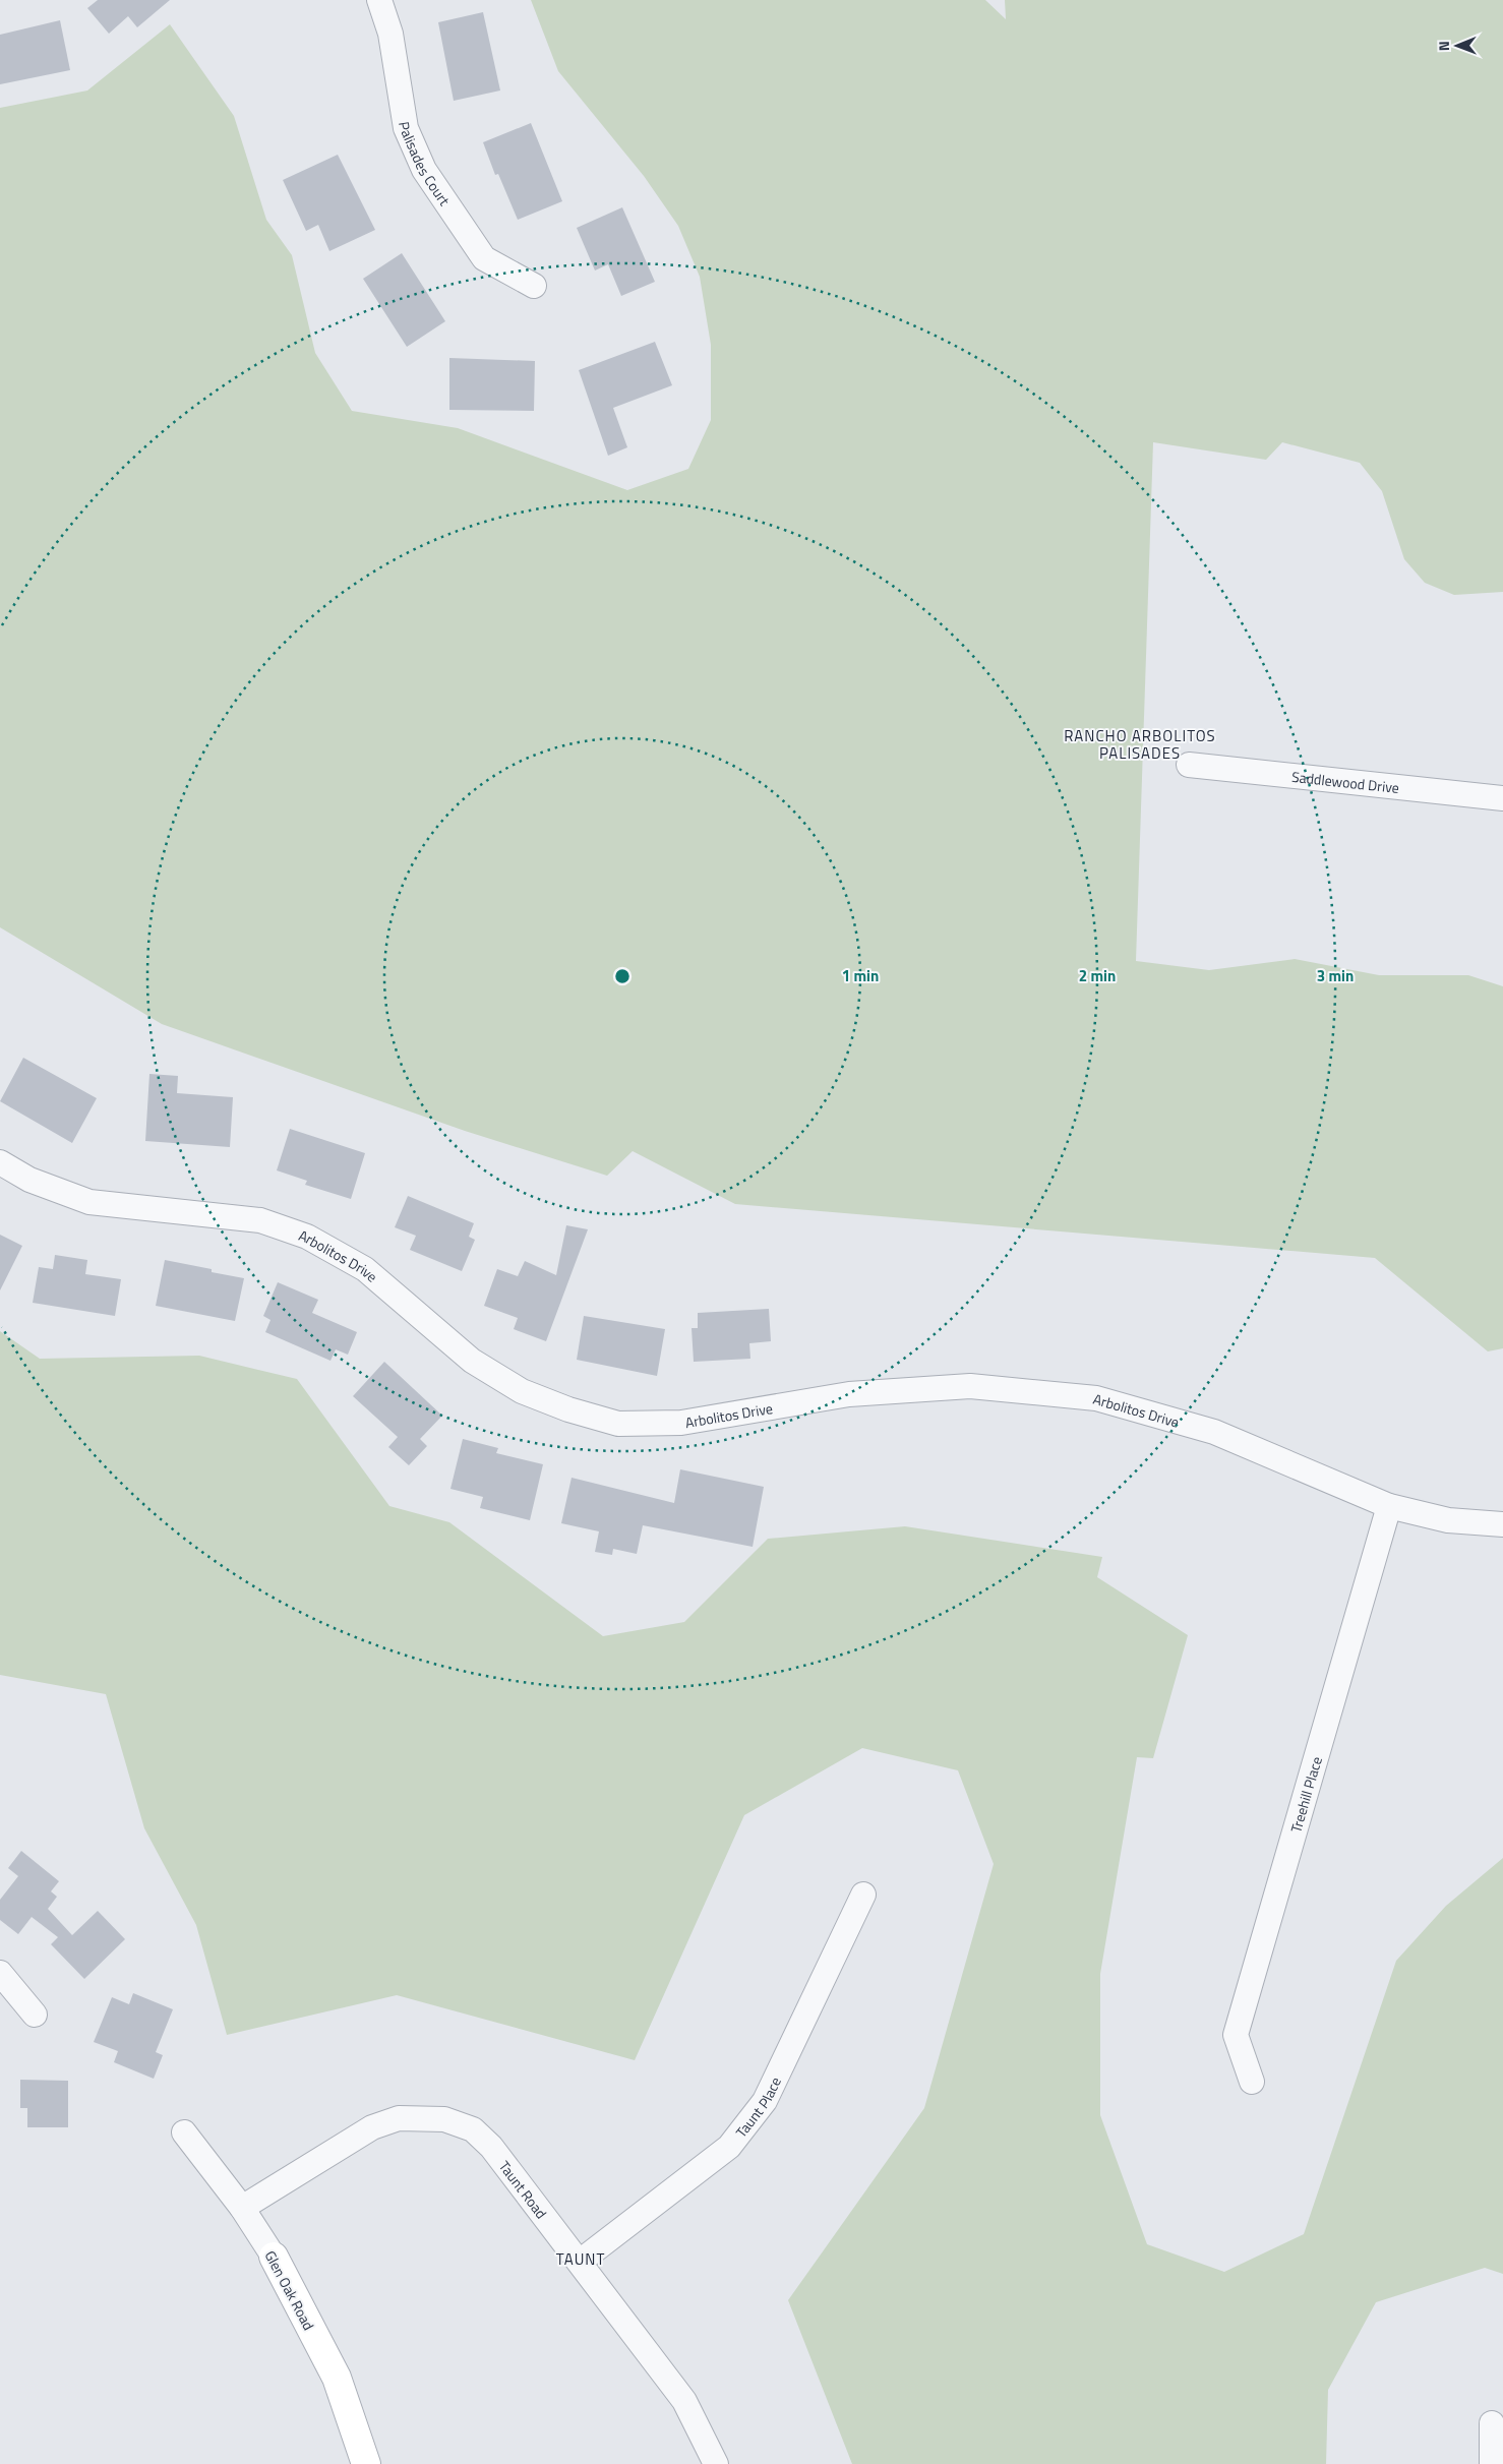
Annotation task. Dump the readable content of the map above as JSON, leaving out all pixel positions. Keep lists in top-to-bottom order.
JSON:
{
  "streets": {
    "street": [
      "Palisades Court",
      "Saddlewood Drive",
      "Arbolitos Drive",
      "Treehill Place",
      "Taunt Place",
      "Taunt Road",
      "Glen Oak Road"
    ]
  },
  "crossings": [
    ["Arbolitos Drive", "Treehill Place"],
    ["Taunt Place", "Taunt Road"],
    ["Taunt Road", "Glen Oak Road"]
  ],
  "districts": ["RANCHO ARBOLITOS PALISADES", "TAUNT"],
  "north": "left",
  "rings": ["1 min", "2 min", "3 min"]
}
